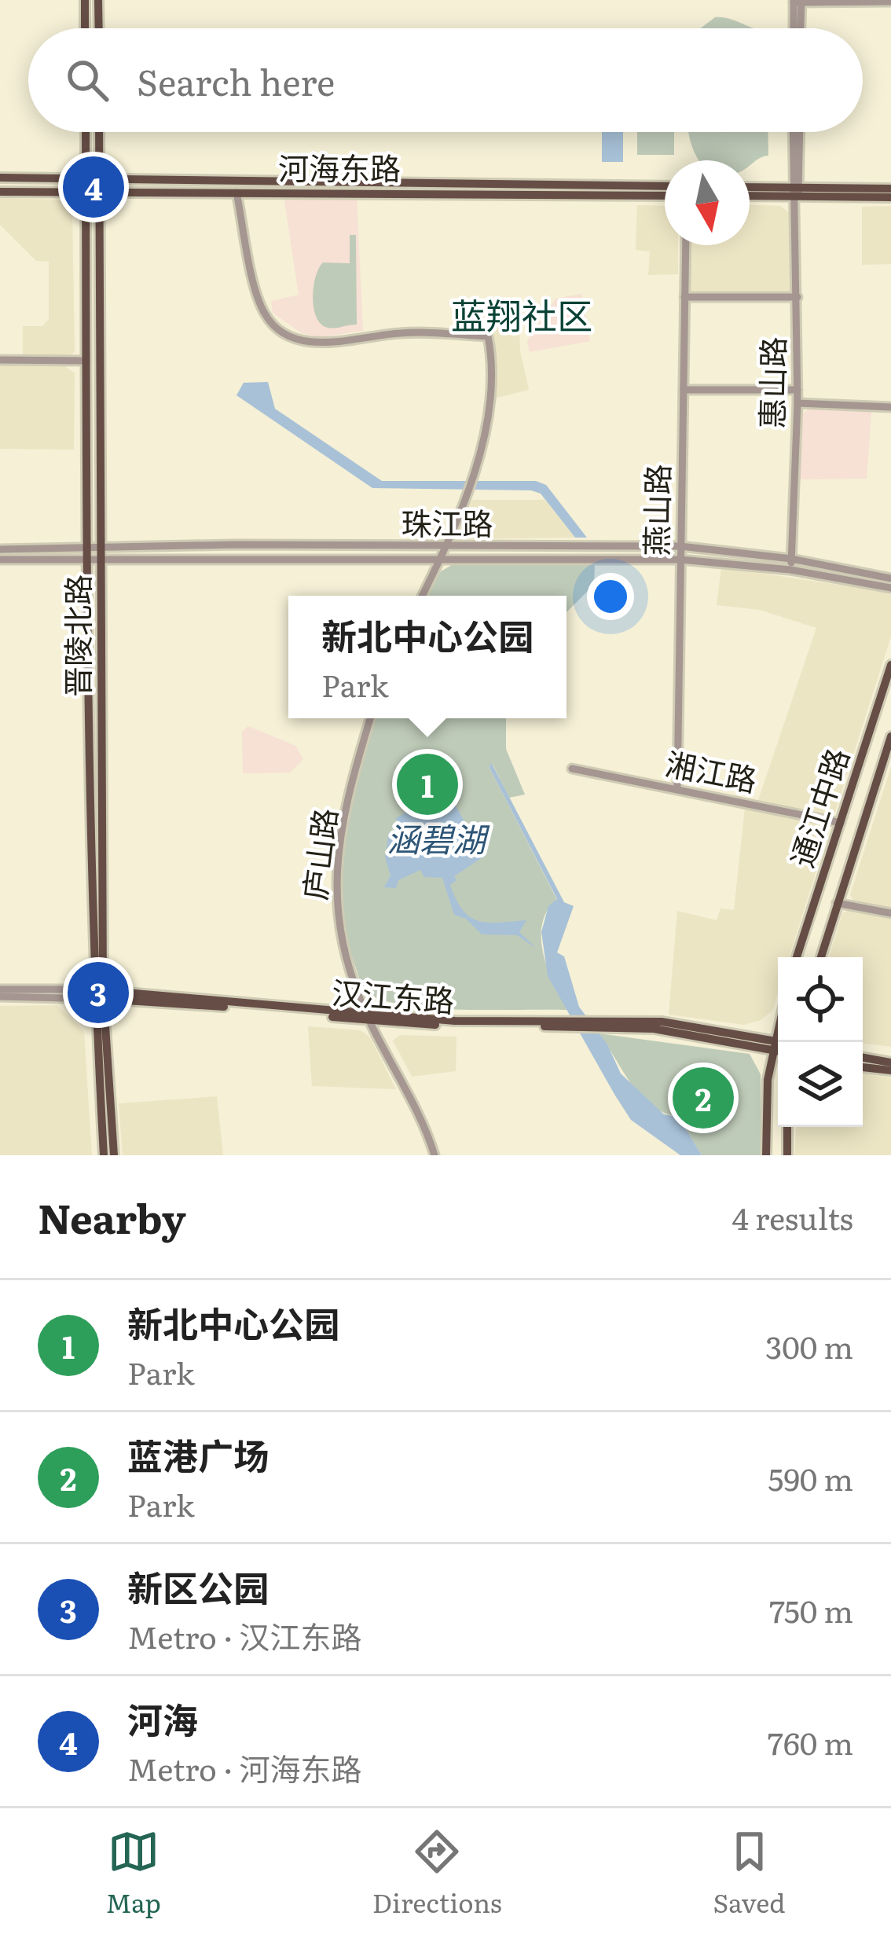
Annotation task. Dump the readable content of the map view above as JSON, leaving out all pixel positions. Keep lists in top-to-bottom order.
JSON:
{
  "streets": {
    "main road": [
      "河海东路",
      "晋陵北路",
      "通江中路",
      "汉江东路"
    ],
    "street": [
      "惠山路",
      "燕山路",
      "珠江路",
      "湘江路",
      "庐山路"
    ]
  },
  "crossings": [
    ["河海东路", "晋陵北路"],
    ["惠山路", "珠江路"],
    ["燕山路", "珠江路"],
    ["燕山路", "湘江路"],
    ["珠江路", "晋陵北路"],
    ["晋陵北路", "汉江东路"],
    ["湘江路", "通江中路"],
    ["庐山路", "汉江东路"]
  ],
  "districts": ["蓝翔社区"],
  "water": ["涵碧湖"],
  "north": "bottom",
  "page": {
    "search": "Search here",
    "pins": [
      "4",
      "1",
      "3",
      "2"
    ],
    "popup": ["新北中心公园", "Park"],
    "heading": ["Nearby", "4 results"],
    "list": [
      {
        "mark": "1",
        "name": "新北中心公园",
        "note": "Park",
        "value": "300 m"
      },
      {
        "mark": "2",
        "name": "蓝港广场",
        "note": "Park",
        "value": "590 m"
      },
      {
        "mark": "3",
        "name": "新区公园",
        "note": "Metro · 汉江东路",
        "value": "750 m"
      },
      {
        "mark": "4",
        "name": "河海",
        "note": "Metro · 河海东路",
        "value": "760 m"
      }
    ],
    "nav": ["Map", "Directions", "Saved"]
  }
}
